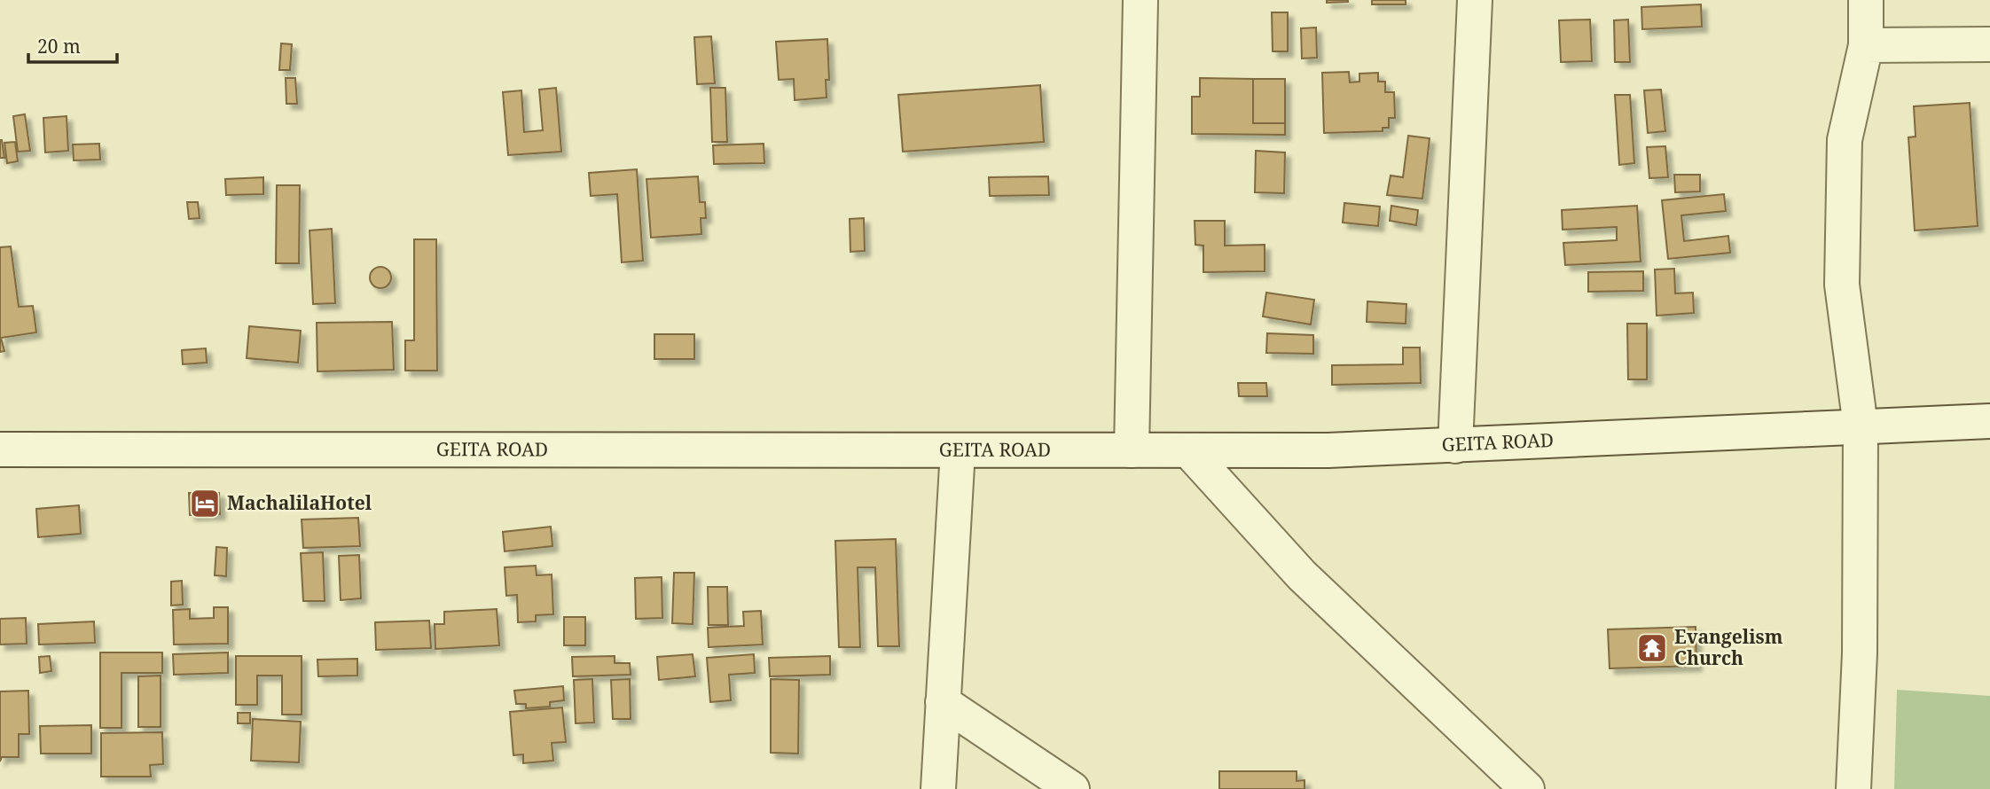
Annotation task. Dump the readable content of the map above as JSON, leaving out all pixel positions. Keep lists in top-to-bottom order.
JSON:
{
  "streets": {
    "street": ["GEITA ROAD"]
  },
  "places": {
    "hotel": ["MachalilaHotel"],
    "temple": ["Evangelism Church"]
  },
  "scale_bar": "20 m"
}
